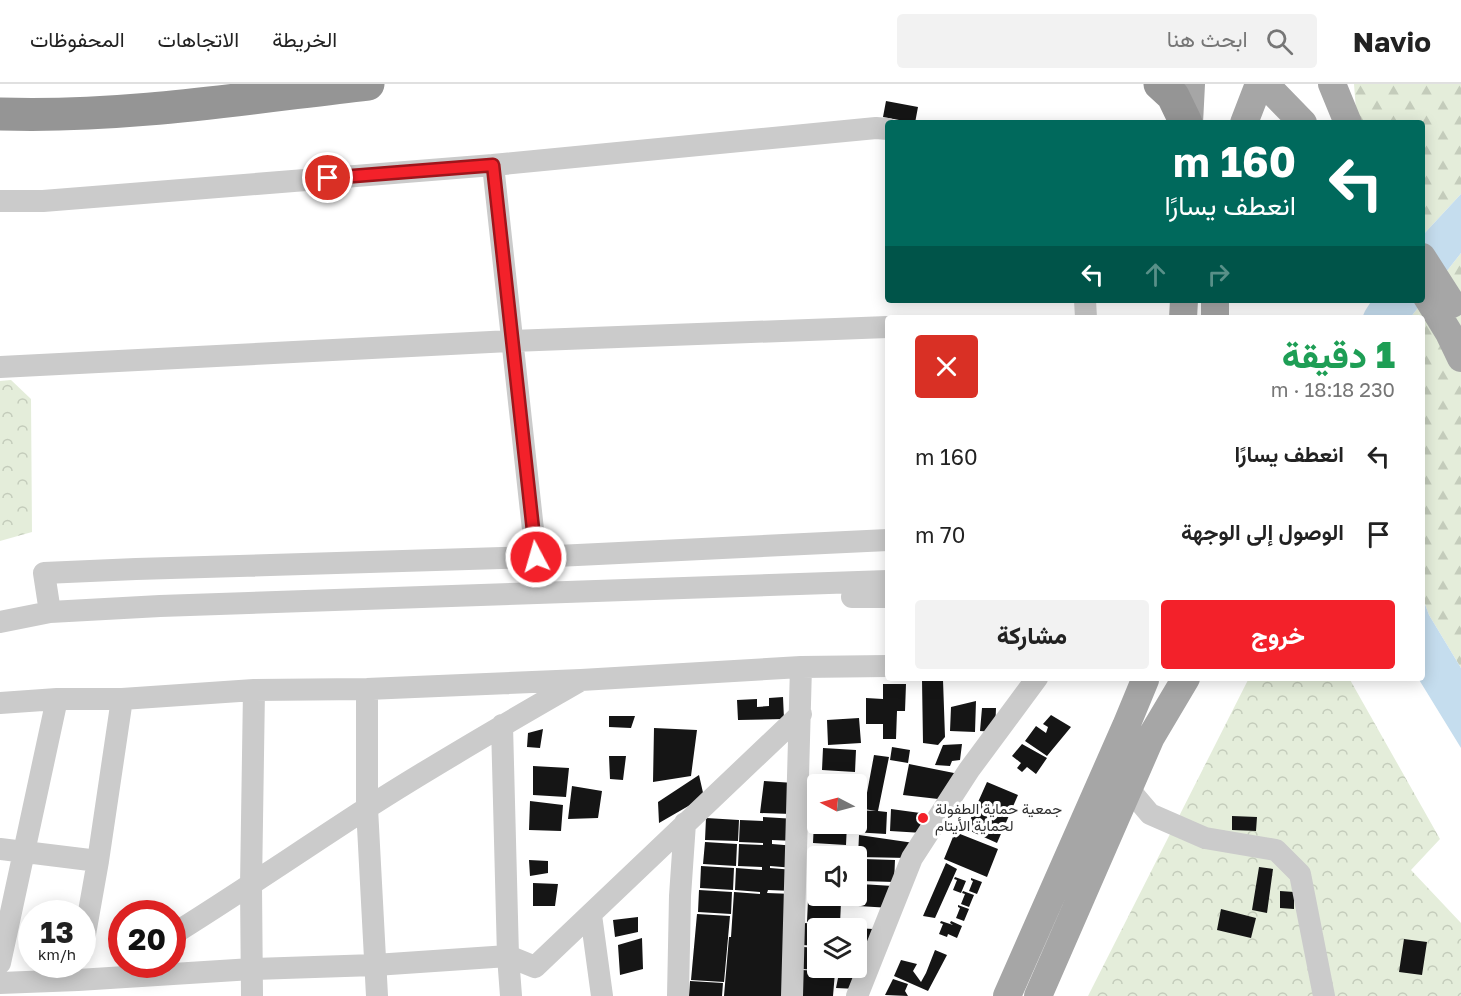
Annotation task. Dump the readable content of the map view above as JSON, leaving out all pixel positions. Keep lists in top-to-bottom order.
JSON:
{
  "places": ["جمعية حماية الطفولة لحماية الأيتام"],
  "north": "left",
  "page": {
    "header": "Navio",
    "search": "ابحث هنا",
    "nav": ["الخريطة", "الاتجاهات", "المحفوظات"],
    "turn": ["160 m", "انعطف يسارًا"],
    "heading": ["1 دقيقة", "230 m · 18:18"],
    "list": [
      {
        "name": "انعطف يسارًا",
        "value": "160 m"
      },
      {
        "name": "الوصول إلى الوجهة",
        "value": "70 m"
      }
    ],
    "buttons": ["خروج", "مشاركة"],
    "speed": "13 km/h",
    "limit": "20"
  }
}
